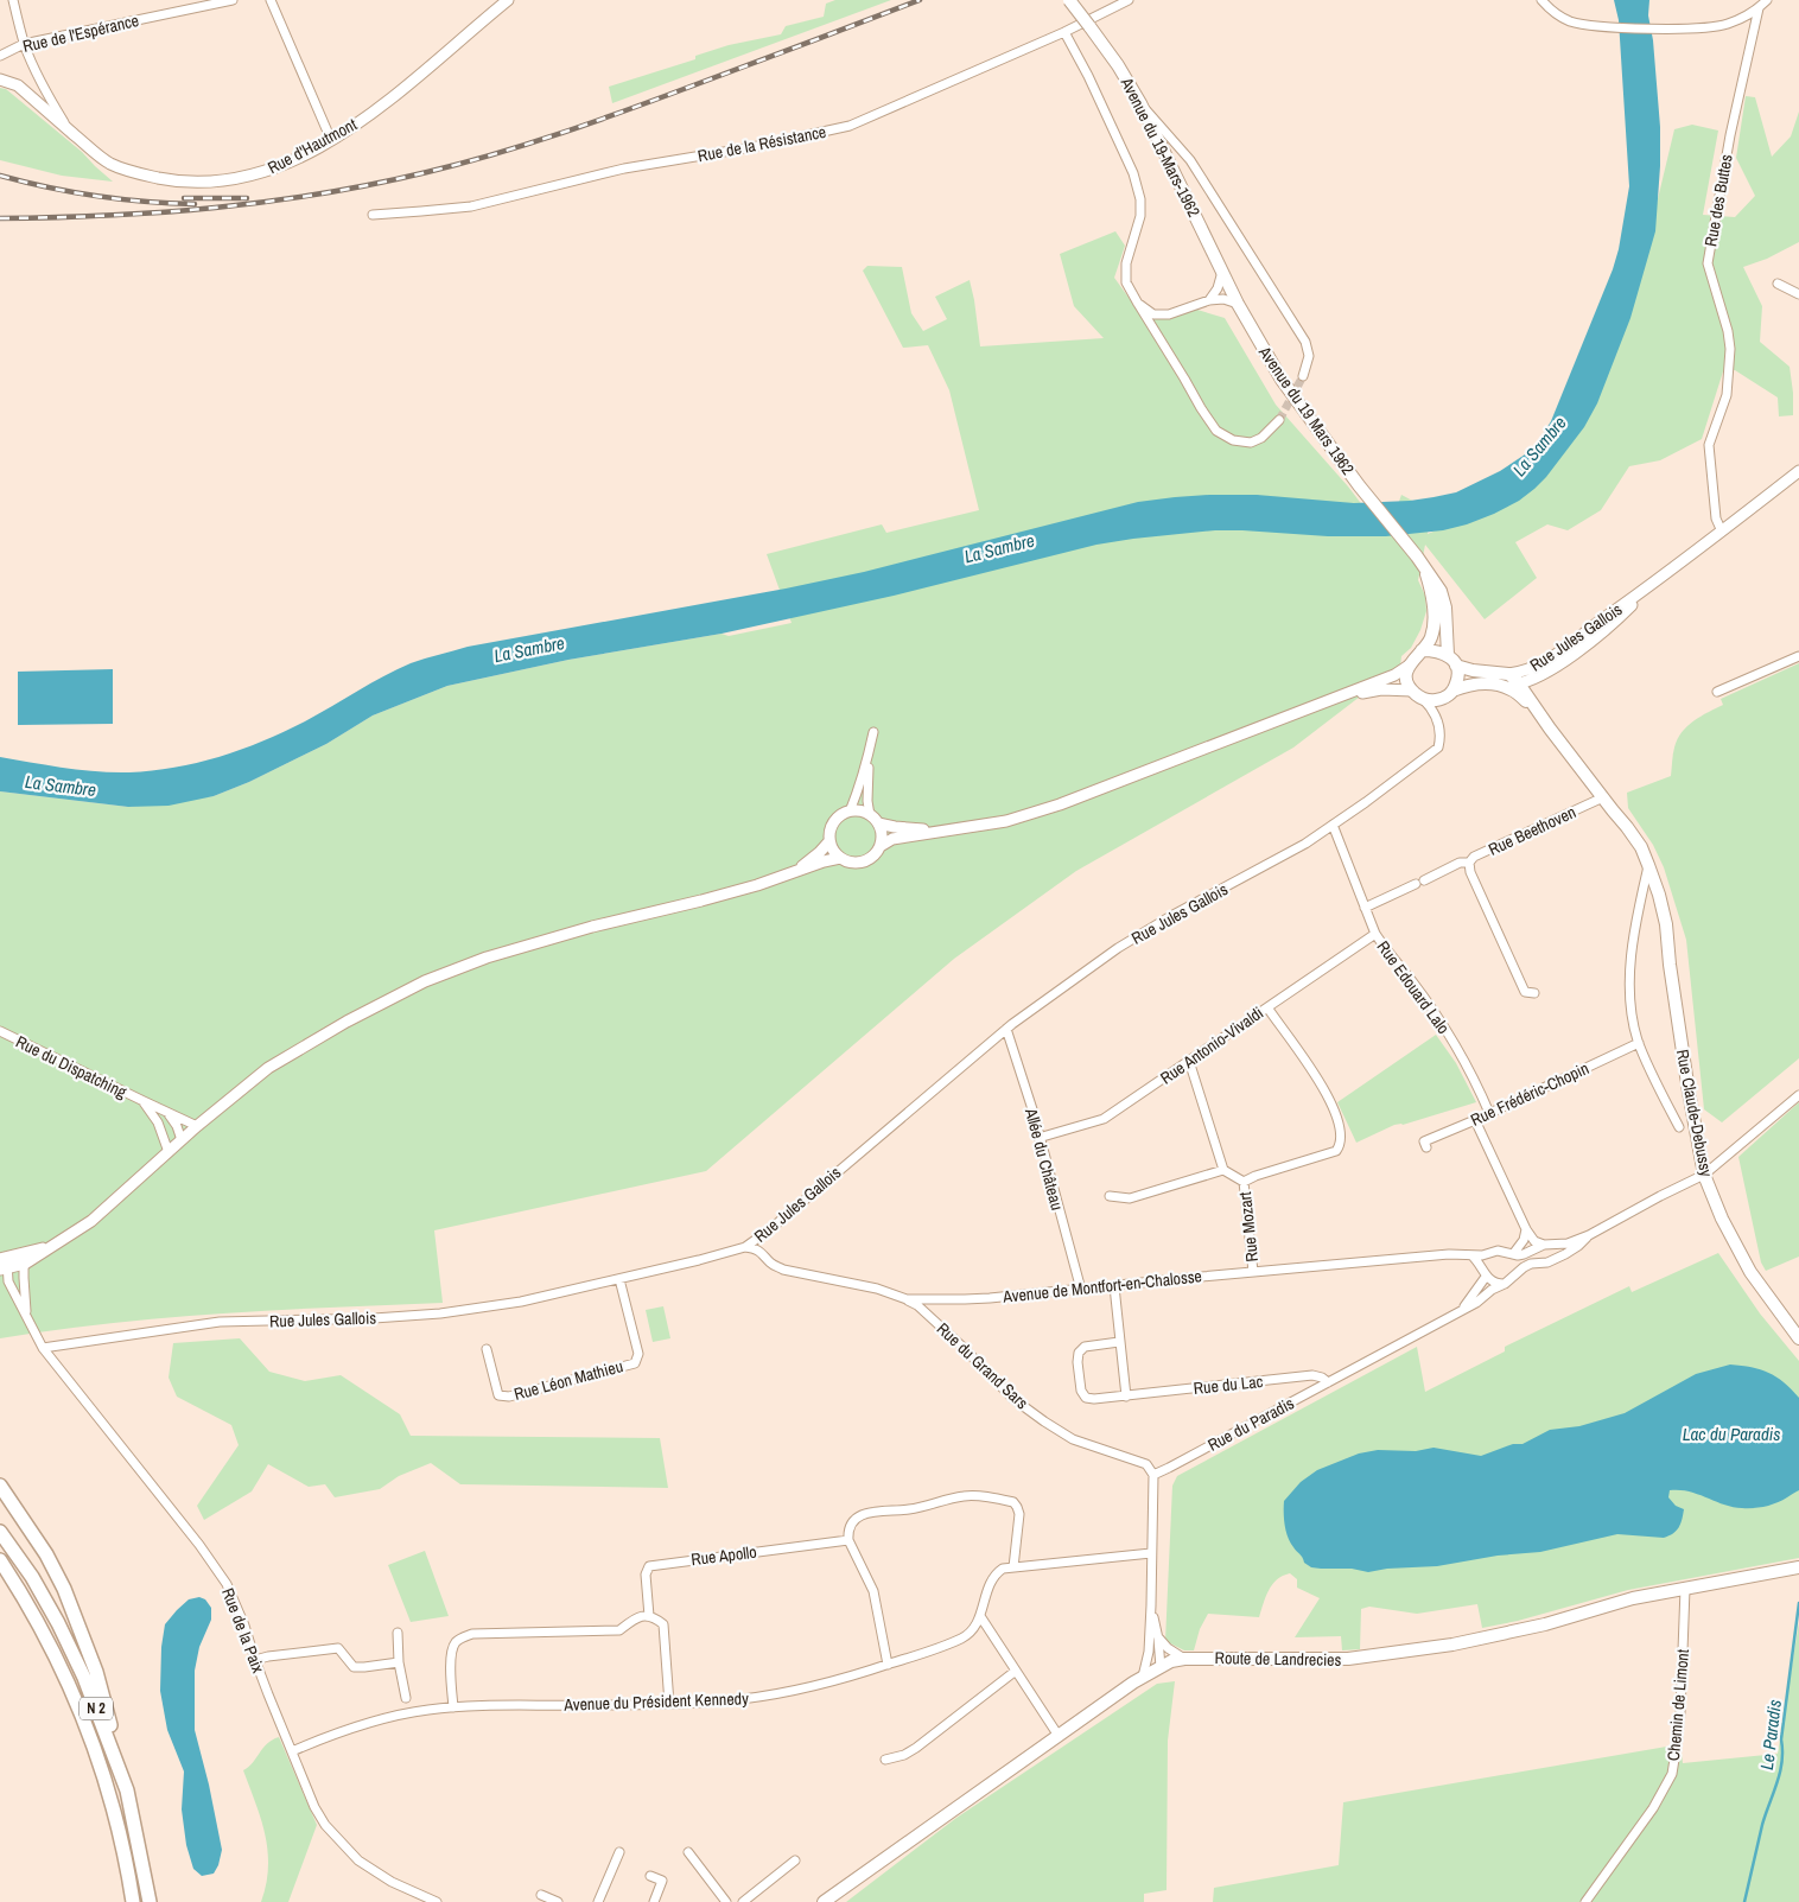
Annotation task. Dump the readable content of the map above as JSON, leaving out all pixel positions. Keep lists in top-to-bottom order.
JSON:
{
  "streets": {
    "highway": ["N 2"],
    "main road": [
      "Avenue du 19-Mars-1962",
      "Avenue du 19 Mars 1962",
      "Rue Jules Gallois",
      "Rue Claude-Debussy",
      "Route de Landrecies"
    ],
    "street": [
      "Rue de l'Espérance",
      "Rue de la Résistance",
      "Rue d'Hautmont",
      "Rue des Buttes",
      "Rue Beethoven",
      "Rue Edouard Lalo",
      "Rue Antonio-Vivaldi",
      "Rue du Dispatching",
      "Rue Frédéric-Chopin",
      "Allée du Château",
      "Rue Mozart",
      "Avenue de Montfort-en-Chalosse",
      "Rue du Grand Sars",
      "Rue Léon Mathieu",
      "Rue du Lac",
      "Rue du Paradis",
      "Rue Apollo",
      "Rue de la Paix",
      "Avenue du Président Kennedy",
      "Chemin de Limont"
    ]
  },
  "crossings": [
    ["Avenue du 19-Mars-1962", "Avenue du 19 Mars 1962"],
    ["Rue des Buttes", "Rue Jules Gallois"],
    ["Rue Jules Gallois", "Rue Edouard Lalo"],
    ["Rue Jules Gallois", "Allée du Château"],
    ["Rue Jules Gallois", "Avenue de Montfort-en-Chalosse"],
    ["Rue Jules Gallois", "Rue Léon Mathieu"],
    ["Rue Jules Gallois", "Rue de la Paix"],
    ["Rue Beethoven", "Rue Claude-Debussy"],
    ["Rue Edouard Lalo", "Rue Antonio-Vivaldi"],
    ["Rue Edouard Lalo", "Rue Frédéric-Chopin"],
    ["Rue Antonio-Vivaldi", "Allée du Château"],
    ["Rue Frédéric-Chopin", "Rue Claude-Debussy"],
    ["Allée du Château", "Avenue de Montfort-en-Chalosse"],
    ["Rue Mozart", "Avenue de Montfort-en-Chalosse"],
    ["Avenue de Montfort-en-Chalosse", "Rue du Grand Sars"],
    ["Avenue de Montfort-en-Chalosse", "Rue du Paradis"],
    ["Rue du Grand Sars", "Rue du Paradis"],
    ["Rue du Lac", "Rue du Paradis"],
    ["Rue de la Paix", "Avenue du Président Kennedy"],
    ["Route de Landrecies", "Chemin de Limont"]
  ],
  "water": ["La Sambre", "Lac du Paradis", "Le Paradis"]
}
